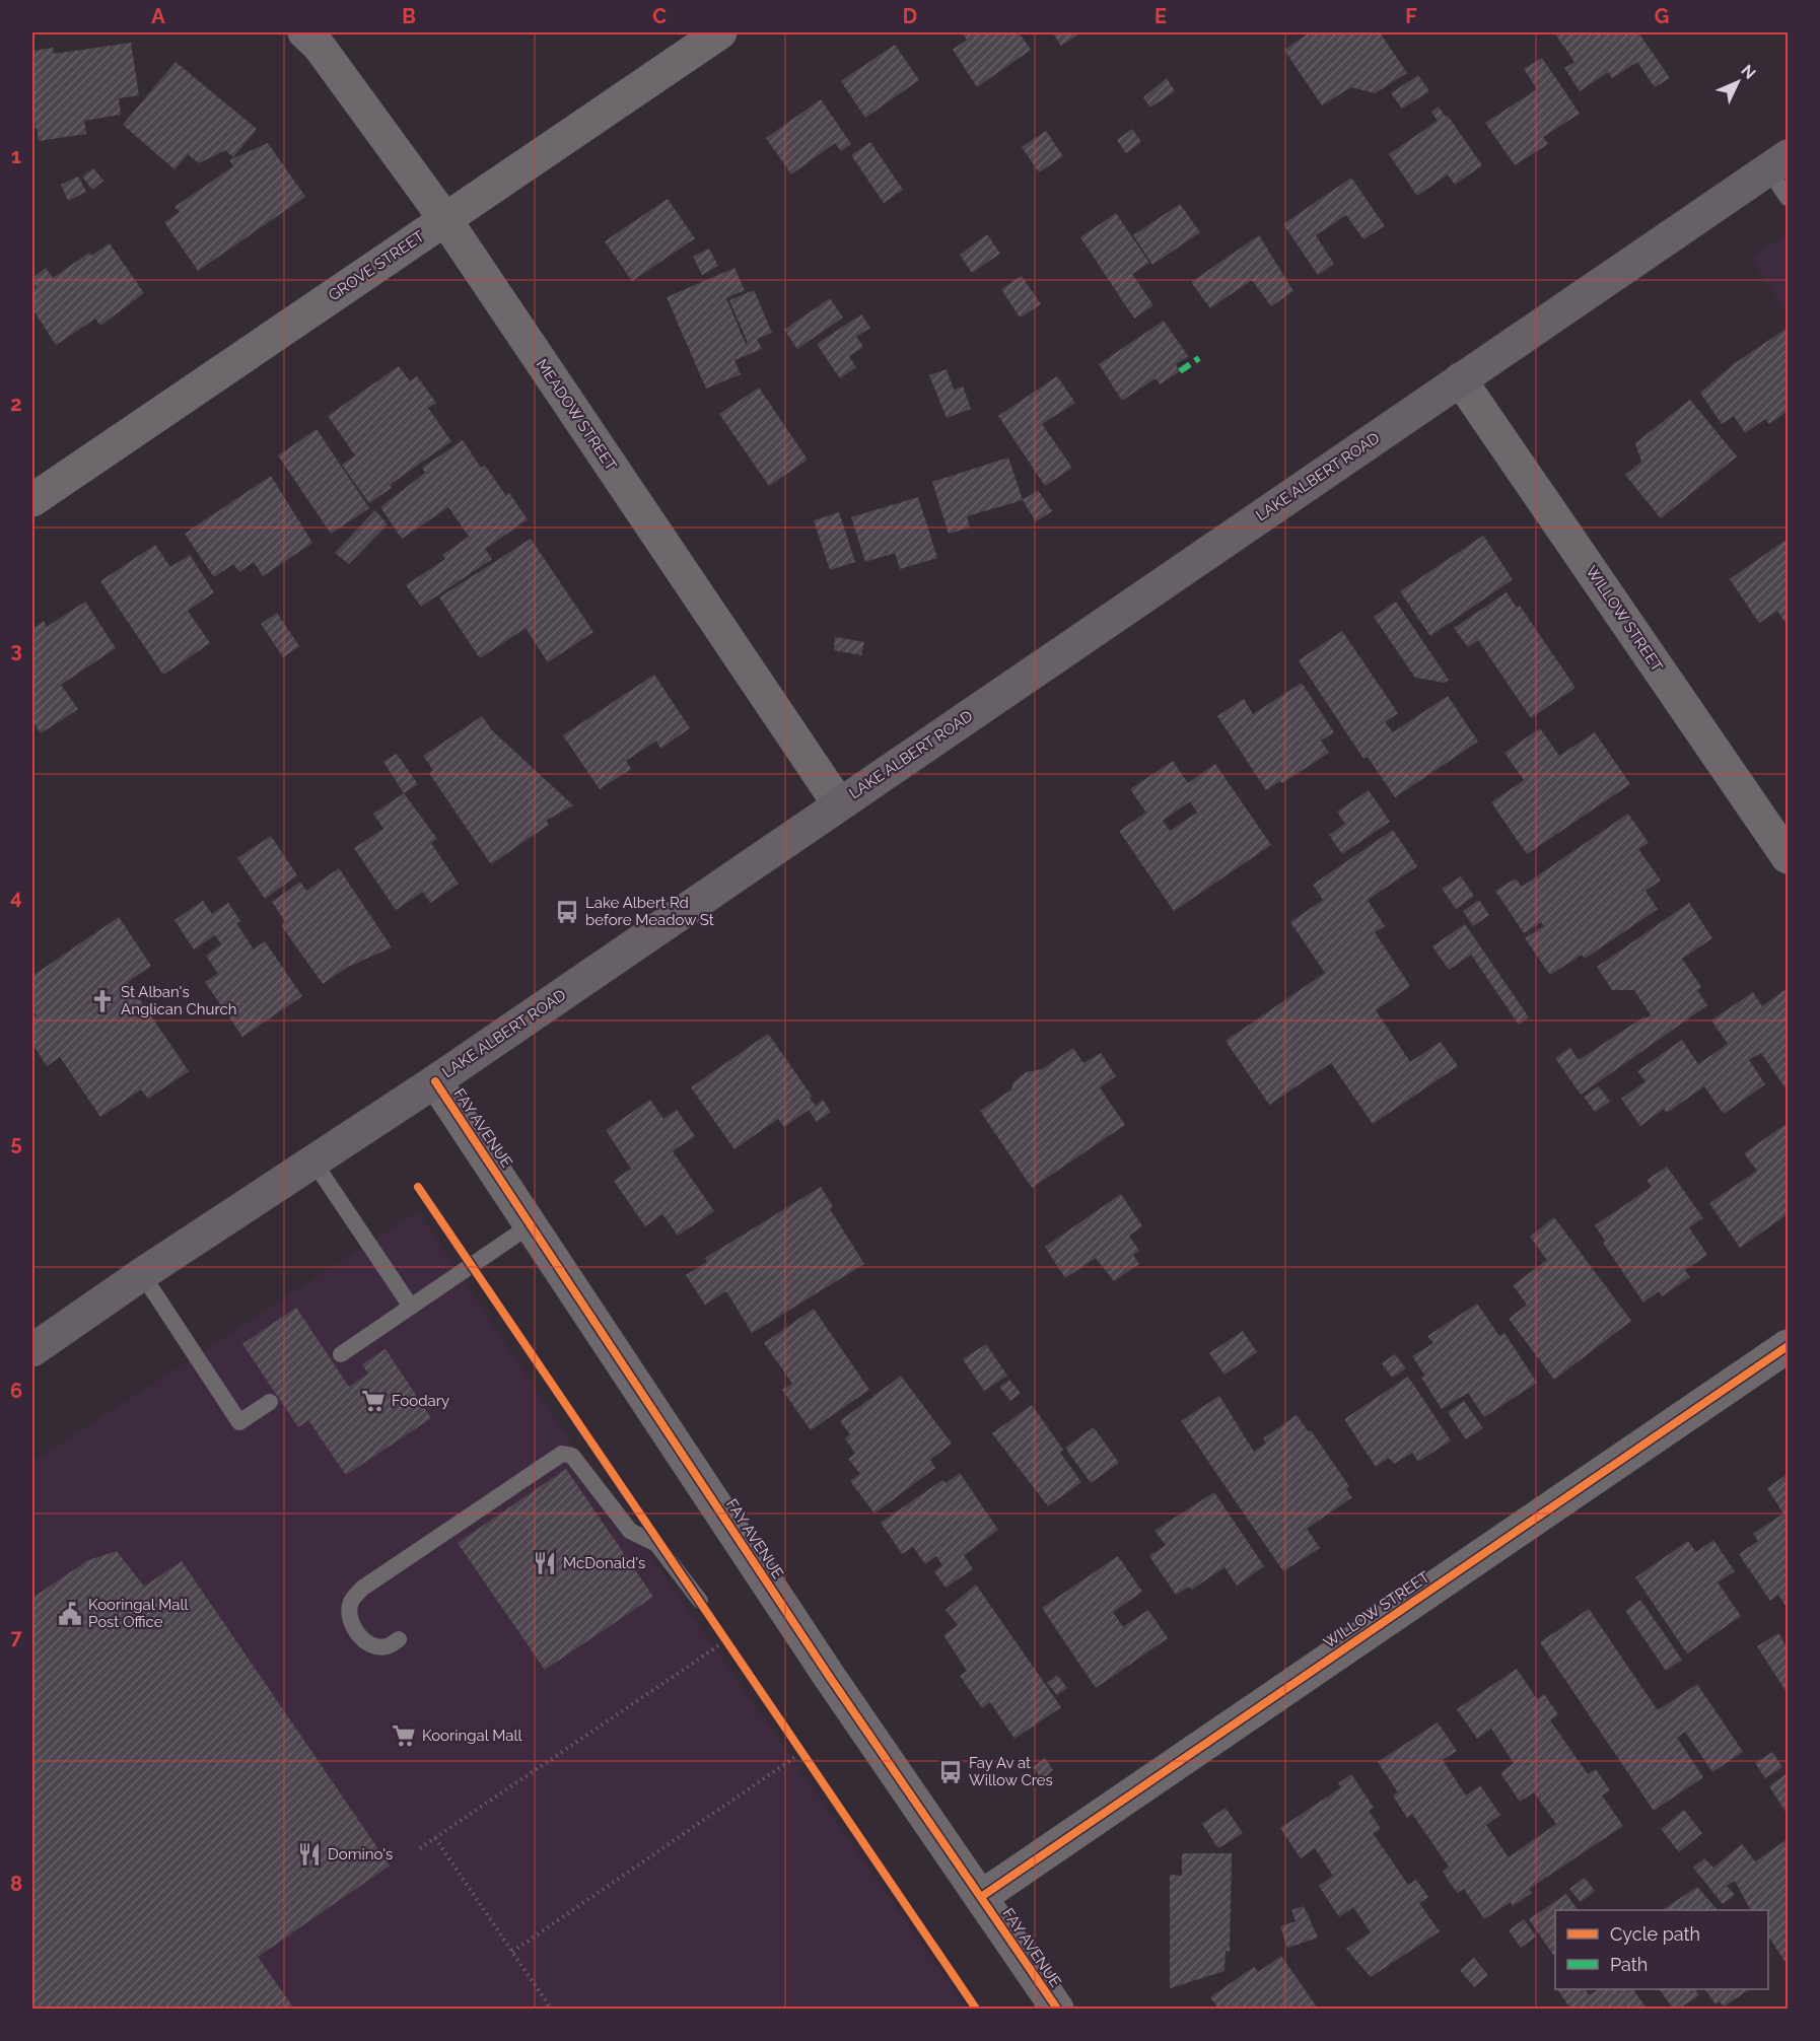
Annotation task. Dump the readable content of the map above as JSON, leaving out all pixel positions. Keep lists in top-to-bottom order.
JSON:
{
  "streets": {
    "main road": ["LAKE ALBERT ROAD"],
    "street": [
      "GROVE STREET",
      "MEADOW STREET",
      "WILLOW STREET",
      "FAY AVENUE"
    ]
  },
  "crossings": [
    ["GROVE STREET", "MEADOW STREET"],
    ["MEADOW STREET", "LAKE ALBERT ROAD"],
    ["LAKE ALBERT ROAD", "WILLOW STREET"],
    ["LAKE ALBERT ROAD", "FAY AVENUE"],
    ["WILLOW STREET", "FAY AVENUE"]
  ],
  "places": {
    "bus stop": ["Lake Albert Rd before Meadow St", "Fay Av at Willow Cres"],
    "church": ["St Alban's Anglican Church"],
    "supermarket": ["Foodary", "Kooringal Mall"],
    "restaurant": ["McDonald's", "Domino's"],
    "public building": ["Kooringal Mall Post Office"]
  },
  "legend": ["Cycle path", "Path"],
  "north": "top right",
  "grid": {
    "columns": [
      "A",
      "B",
      "C",
      "D",
      "E",
      "F",
      "G"
    ],
    "rows": [
      "1",
      "2",
      "3",
      "4",
      "5",
      "6",
      "7",
      "8"
    ]
  }
}
